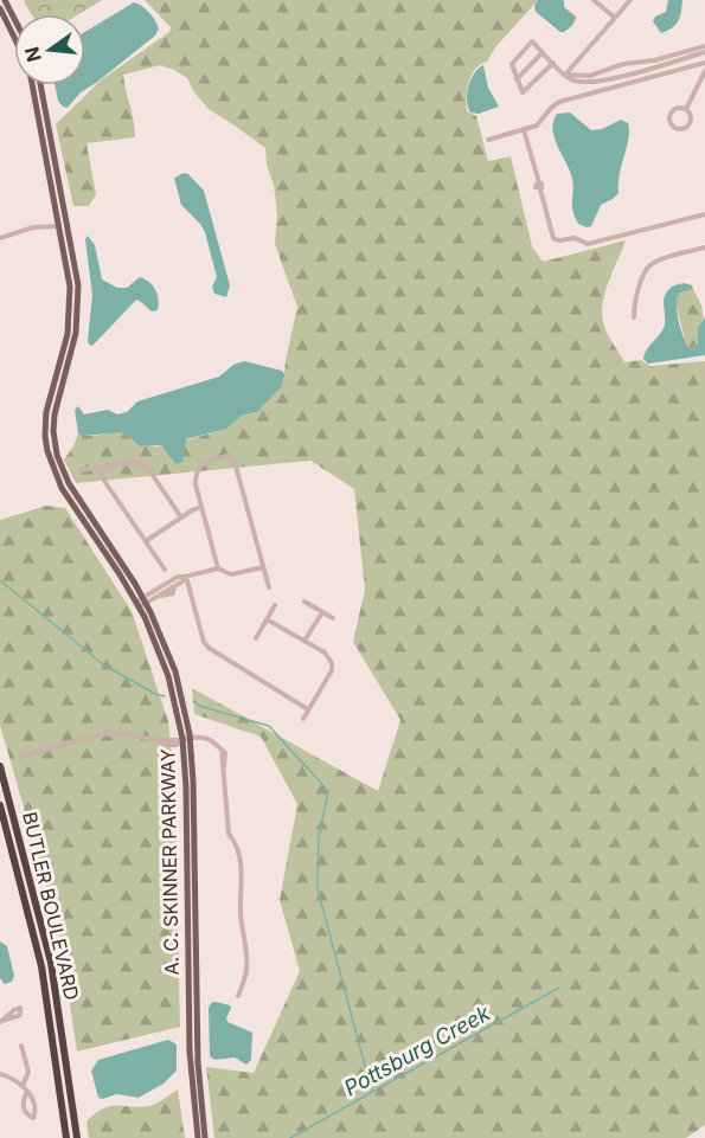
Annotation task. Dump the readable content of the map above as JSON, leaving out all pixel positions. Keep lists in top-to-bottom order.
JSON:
{
  "streets": {
    "highway": ["BUTLER BOULEVARD"],
    "main road": ["A. C. SKINNER PARKWAY"]
  },
  "water": ["Pottsburg Creek"],
  "north": "left"
}
